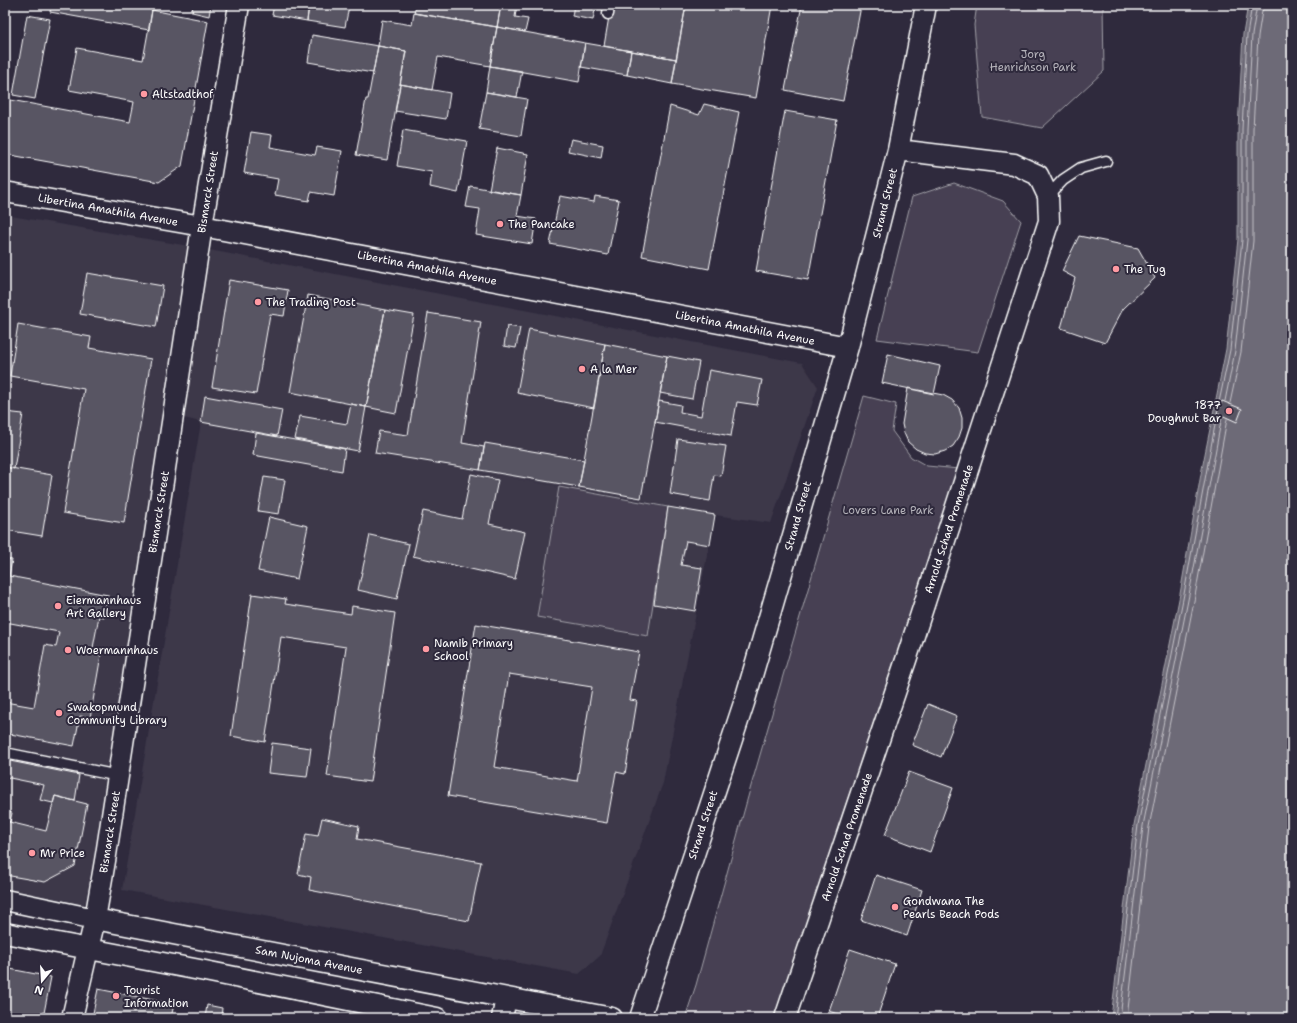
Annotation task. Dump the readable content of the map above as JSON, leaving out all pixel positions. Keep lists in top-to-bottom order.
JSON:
{
  "streets": {
    "street": [
      "Bismarck Street",
      "Strand Street",
      "Libertina Amathila Avenue",
      "Arnold Schad Promenade",
      "Sam Nujoma Avenue"
    ]
  },
  "crossings": [
    ["Bismarck Street", "Libertina Amathila Avenue"],
    ["Bismarck Street", "Sam Nujoma Avenue"],
    ["Strand Street", "Libertina Amathila Avenue"],
    ["Strand Street", "Arnold Schad Promenade"]
  ],
  "parks": ["Jorg Henrichson Park", "Lovers Lane Park"],
  "places": [
    "Altstadthof",
    "The Pancake",
    "The Tug",
    "The Trading Post",
    "A la Mer",
    "1877 Doughnut Bar",
    "Eiermannhaus Art Gallery",
    "Namib Primary School",
    "Woermannhaus",
    "Swakopmund Community Library",
    "Mr Price",
    "Gondwana The Pearls Beach Pods",
    "Tourist Information"
  ],
  "north": "bottom"
}
